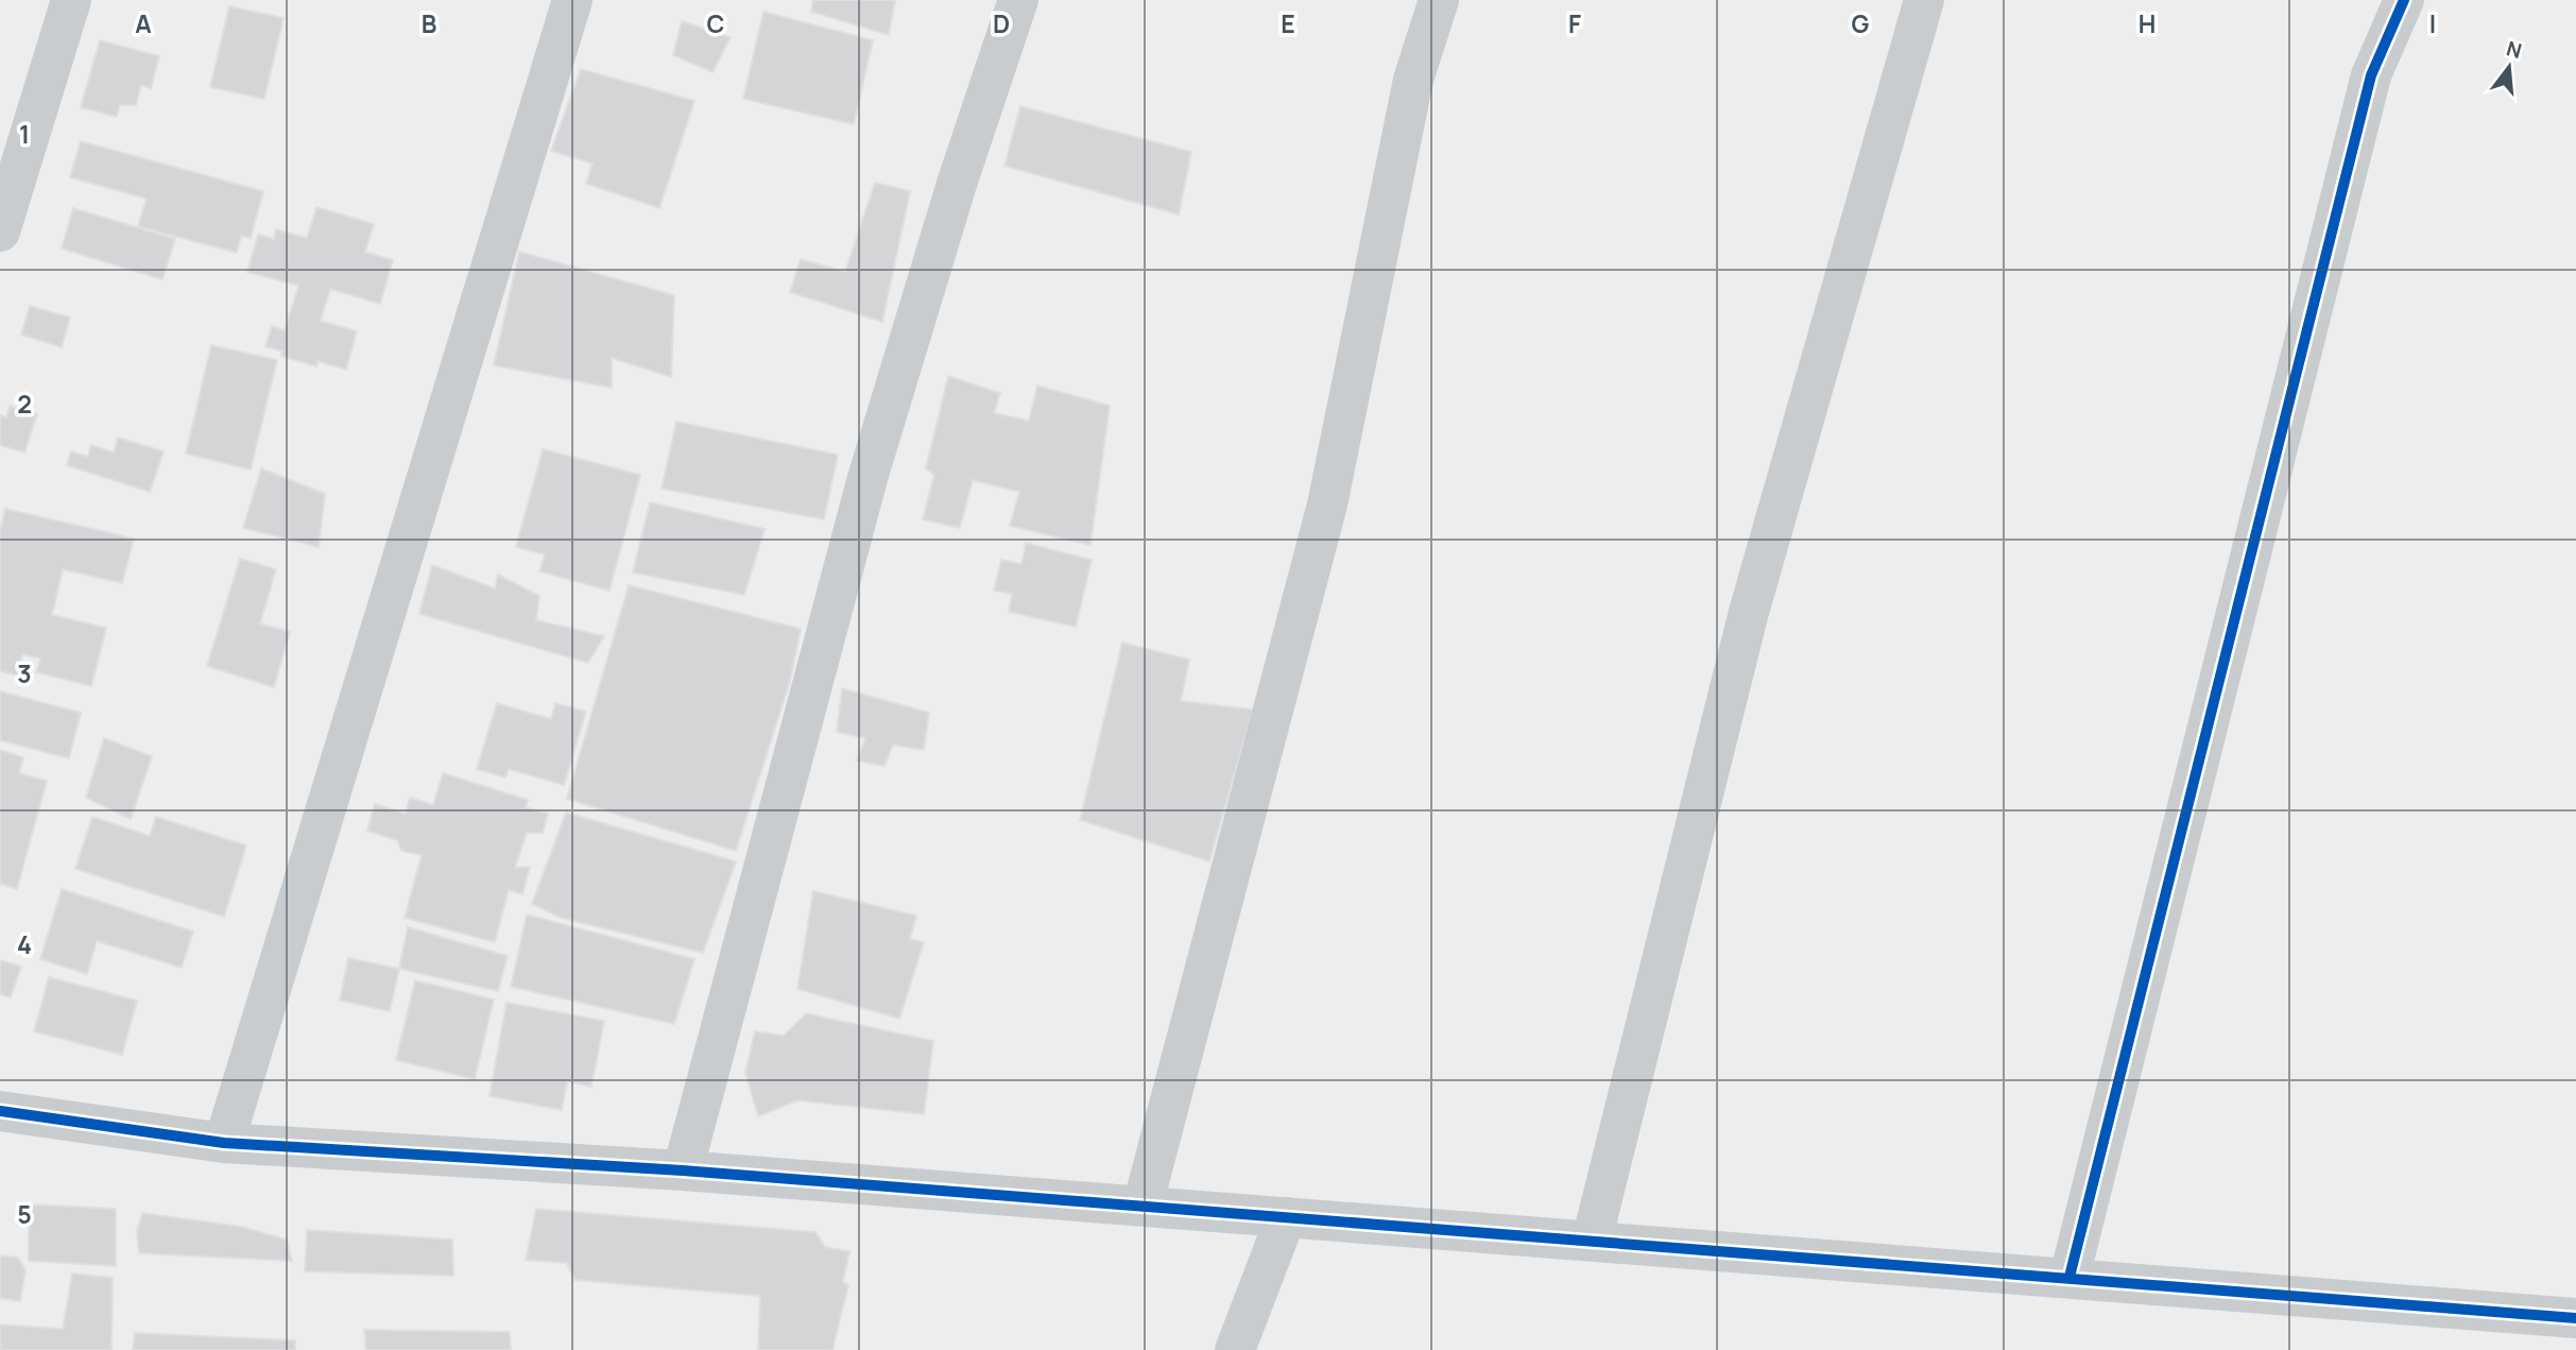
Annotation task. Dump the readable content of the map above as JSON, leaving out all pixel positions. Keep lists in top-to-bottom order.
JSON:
{
  "north": "top",
  "grid": {
    "columns": [
      "A",
      "B",
      "C",
      "D",
      "E",
      "F",
      "G",
      "H",
      "I"
    ],
    "rows": [
      "1",
      "2",
      "3",
      "4",
      "5"
    ]
  }
}
